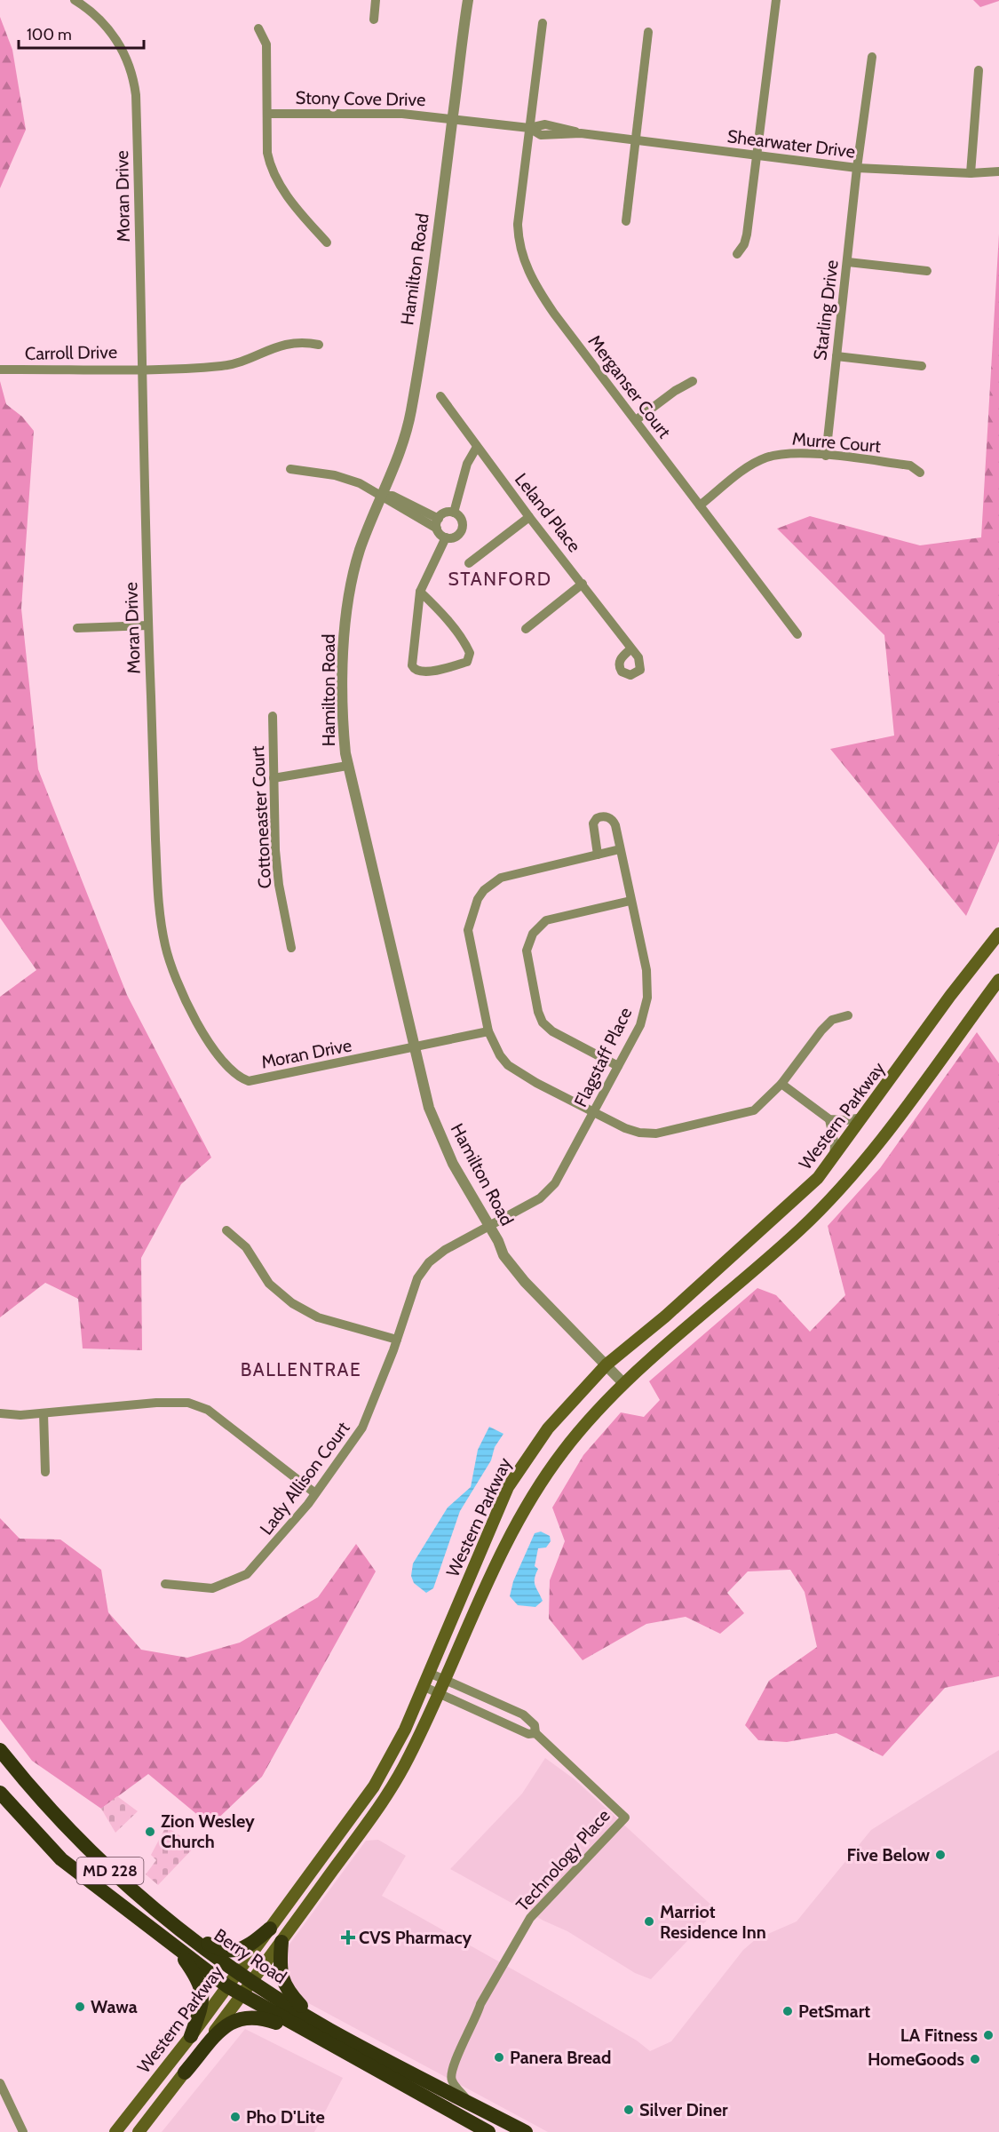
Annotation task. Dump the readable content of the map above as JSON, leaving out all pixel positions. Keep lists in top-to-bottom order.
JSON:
{
  "streets": {
    "highway": ["MD 228", "Berry Road"],
    "main road": ["Western Parkway"],
    "street": [
      "Stony Cove Drive",
      "Shearwater Drive",
      "Moran Drive",
      "Hamilton Road",
      "Starling Drive",
      "Carroll Drive",
      "Merganser Court",
      "Murre Court",
      "Leland Place",
      "Cottoneaster Court",
      "Flagstaff Place",
      "Lady Allison Court",
      "Technology Place"
    ]
  },
  "crossings": [
    ["Stony Cove Drive", "Shearwater Drive"],
    ["Stony Cove Drive", "Hamilton Road"],
    ["Shearwater Drive", "Hamilton Road"],
    ["Shearwater Drive", "Starling Drive"],
    ["Shearwater Drive", "Merganser Court"],
    ["Moran Drive", "Hamilton Road"],
    ["Moran Drive", "Carroll Drive"],
    ["Hamilton Road", "Flagstaff Place"],
    ["Hamilton Road", "Western Parkway"],
    ["Hamilton Road", "Lady Allison Court"],
    ["Starling Drive", "Murre Court"],
    ["Merganser Court", "Murre Court"],
    ["Flagstaff Place", "Lady Allison Court"],
    ["Western Parkway", "Technology Place"],
    ["Western Parkway", "Berry Road"],
    ["Technology Place", "Berry Road"]
  ],
  "districts": ["STANFORD", "BALLENTRAE"],
  "places": {
    "other": [
      "Zion Wesley Church",
      "Five Below",
      "Marriot Residence Inn",
      "Wawa",
      "PetSmart",
      "LA Fitness",
      "Panera Bread",
      "HomeGoods",
      "Silver Diner",
      "Pho D'Lite"
    ],
    "health": ["CVS Pharmacy"]
  },
  "scale_bar": "100 m"
}
